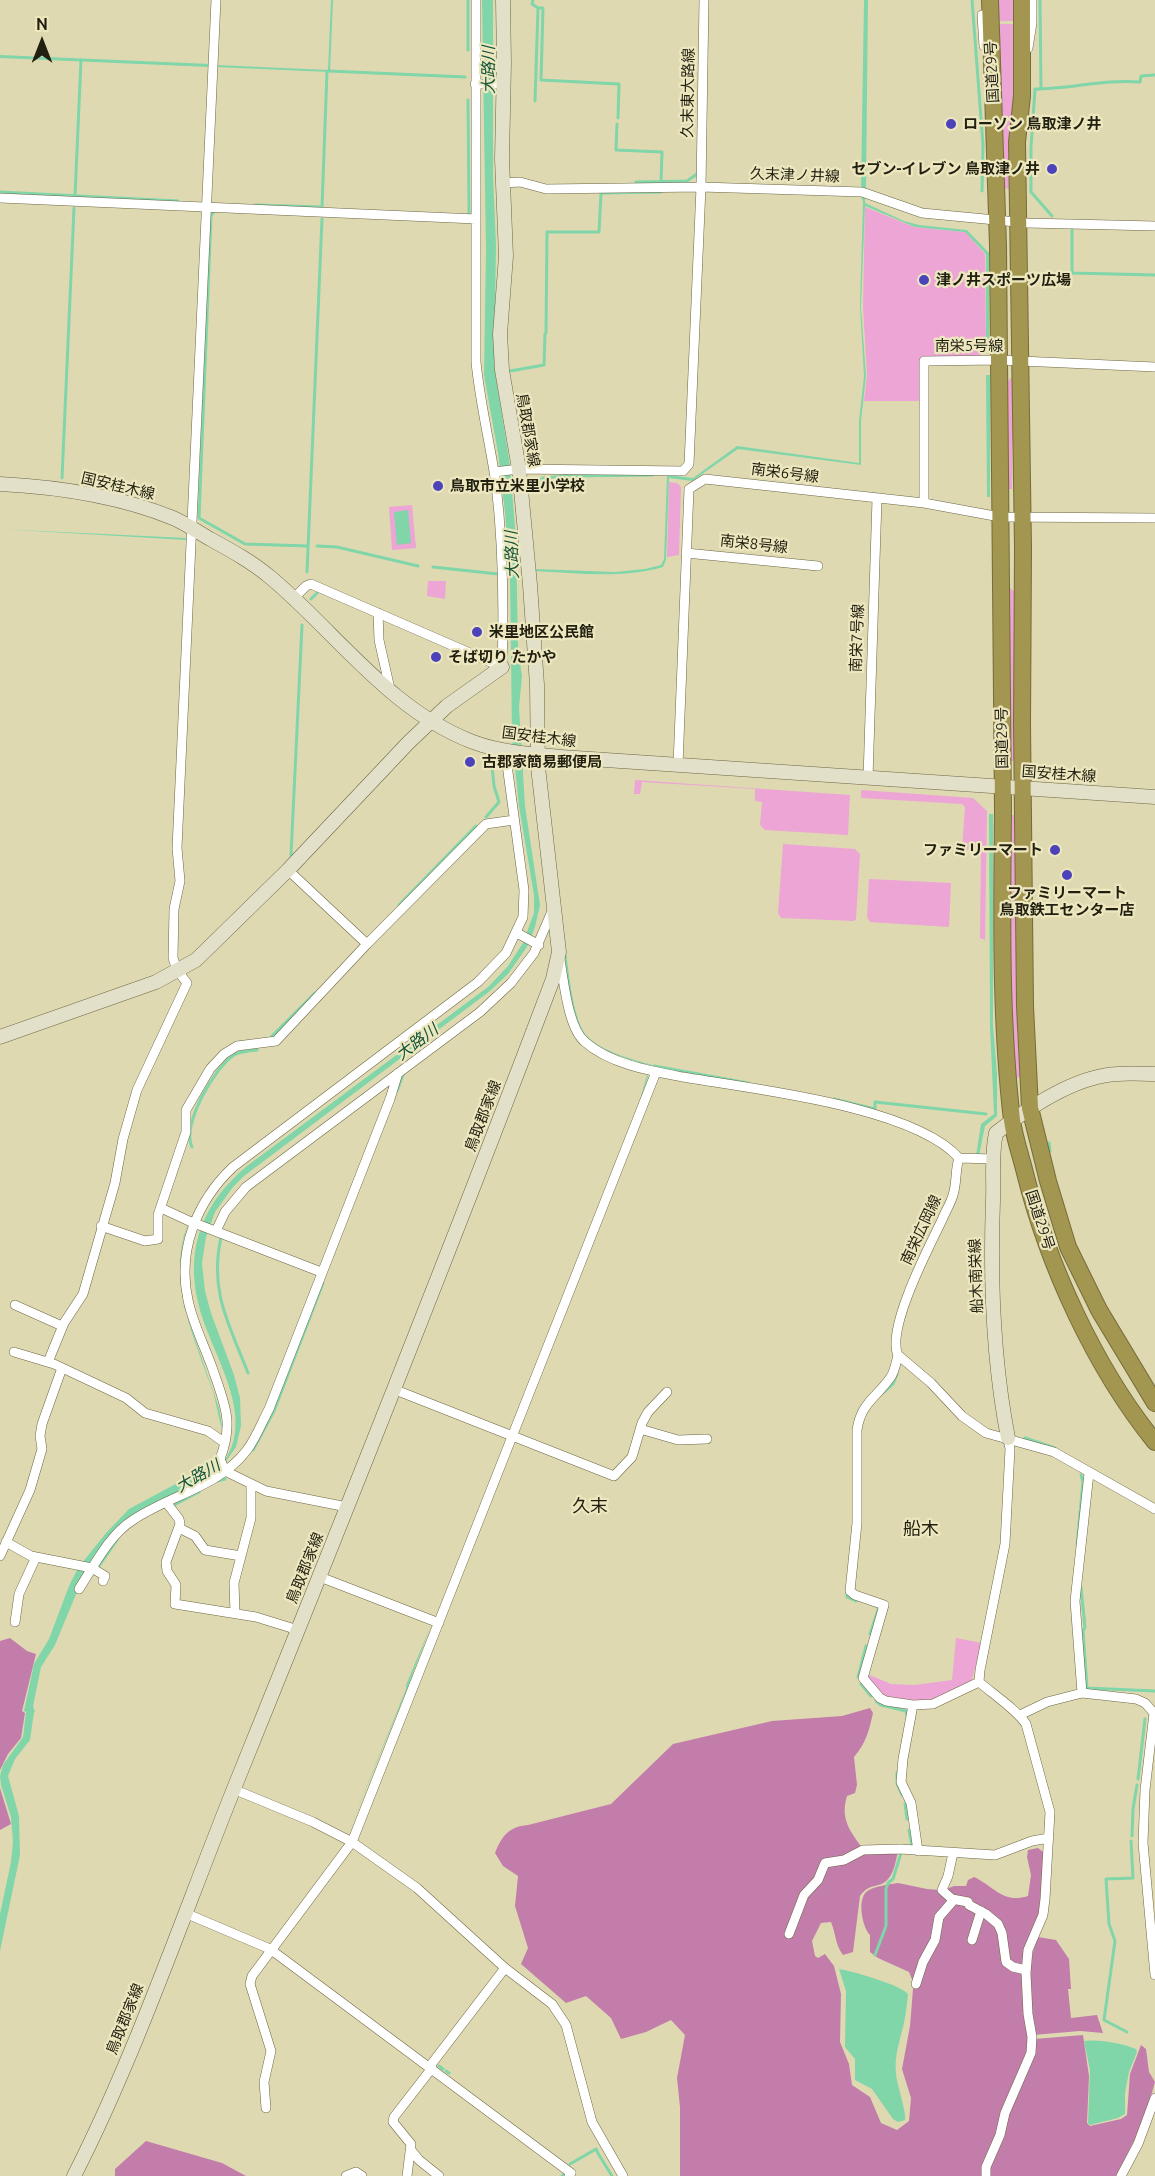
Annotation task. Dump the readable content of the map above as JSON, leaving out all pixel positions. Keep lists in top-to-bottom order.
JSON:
{
  "streets": {
    "highway": ["国道29号"],
    "main road": ["鳥取郡家線", "国安桂木線", "船木南栄線"],
    "street": [
      "久末東大路線",
      "久末津ノ井線",
      "南栄5号線",
      "南栄6号線",
      "南栄8号線",
      "南栄7号線",
      "南栄広岡線"
    ]
  },
  "crossings": [
    ["国道29号", "久末津ノ井線"],
    ["国道29号", "南栄5号線"],
    ["国道29号", "南栄6号線"],
    ["国道29号", "国安桂木線"],
    ["国道29号", "船木南栄線"],
    ["久末東大路線", "久末津ノ井線"],
    ["久末東大路線", "鳥取郡家線"],
    ["久末津ノ井線", "鳥取郡家線"],
    ["南栄5号線", "南栄6号線"],
    ["鳥取郡家線", "国安桂木線"],
    ["南栄6号線", "国安桂木線"],
    ["南栄6号線", "南栄8号線"],
    ["南栄6号線", "南栄7号線"],
    ["国安桂木線", "南栄7号線"]
  ],
  "districts": ["久末", "船木"],
  "water": ["大路川"],
  "places": [
    "ローソン 鳥取津ノ井",
    "セブン-イレブン 鳥取津ノ井",
    "津ノ井スポーツ広場",
    "鳥取市立米里小学校",
    "米里地区公民館",
    "そば切り たかや",
    "古郡家簡易郵便局",
    "ファミリーマート",
    "ファミリーマート 鳥取鉄工センター店"
  ],
  "north": "top"
}
